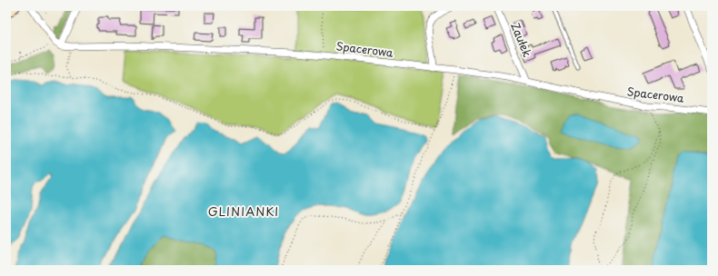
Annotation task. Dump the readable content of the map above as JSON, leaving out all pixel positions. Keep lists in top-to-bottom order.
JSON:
{
  "streets": {
    "street": ["Zaułek", "Spacerowa"]
  },
  "crossings": [
    ["Zaułek", "Spacerowa"]
  ],
  "districts": ["GLINIANKI"]
}
